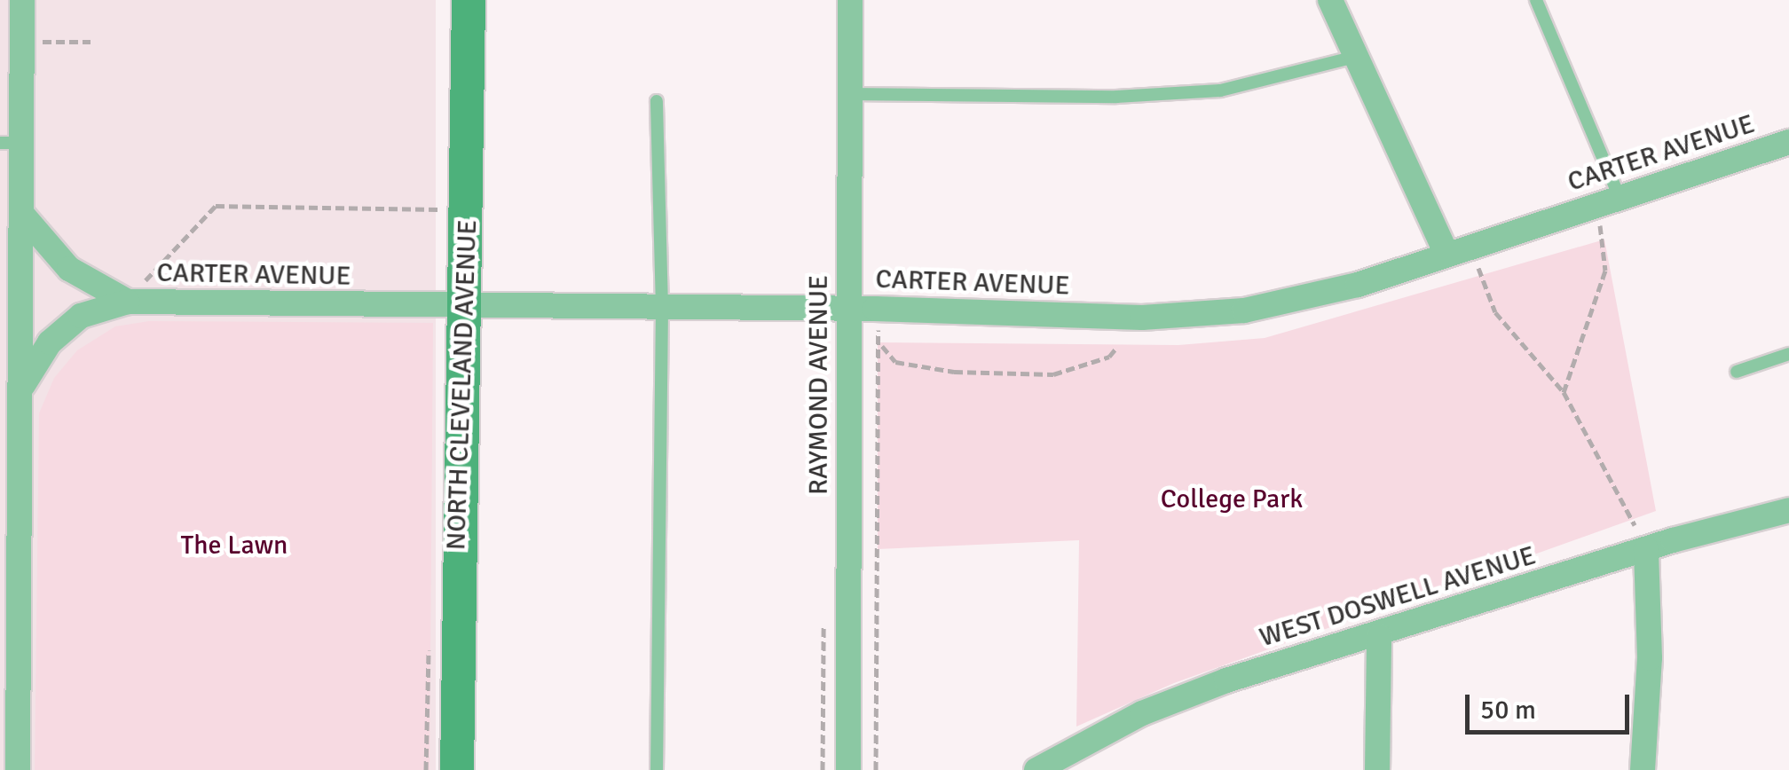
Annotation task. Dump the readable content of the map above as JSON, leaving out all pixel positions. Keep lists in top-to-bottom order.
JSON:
{
  "streets": {
    "main road": ["NORTH CLEVELAND AVENUE"],
    "street": ["CARTER AVENUE", "RAYMOND AVENUE", "WEST DOSWELL AVENUE"]
  },
  "crossings": [
    ["CARTER AVENUE", "NORTH CLEVELAND AVENUE"],
    ["CARTER AVENUE", "RAYMOND AVENUE"]
  ],
  "parks": ["College Park", "The Lawn"],
  "scale_bar": "50 m"
}
